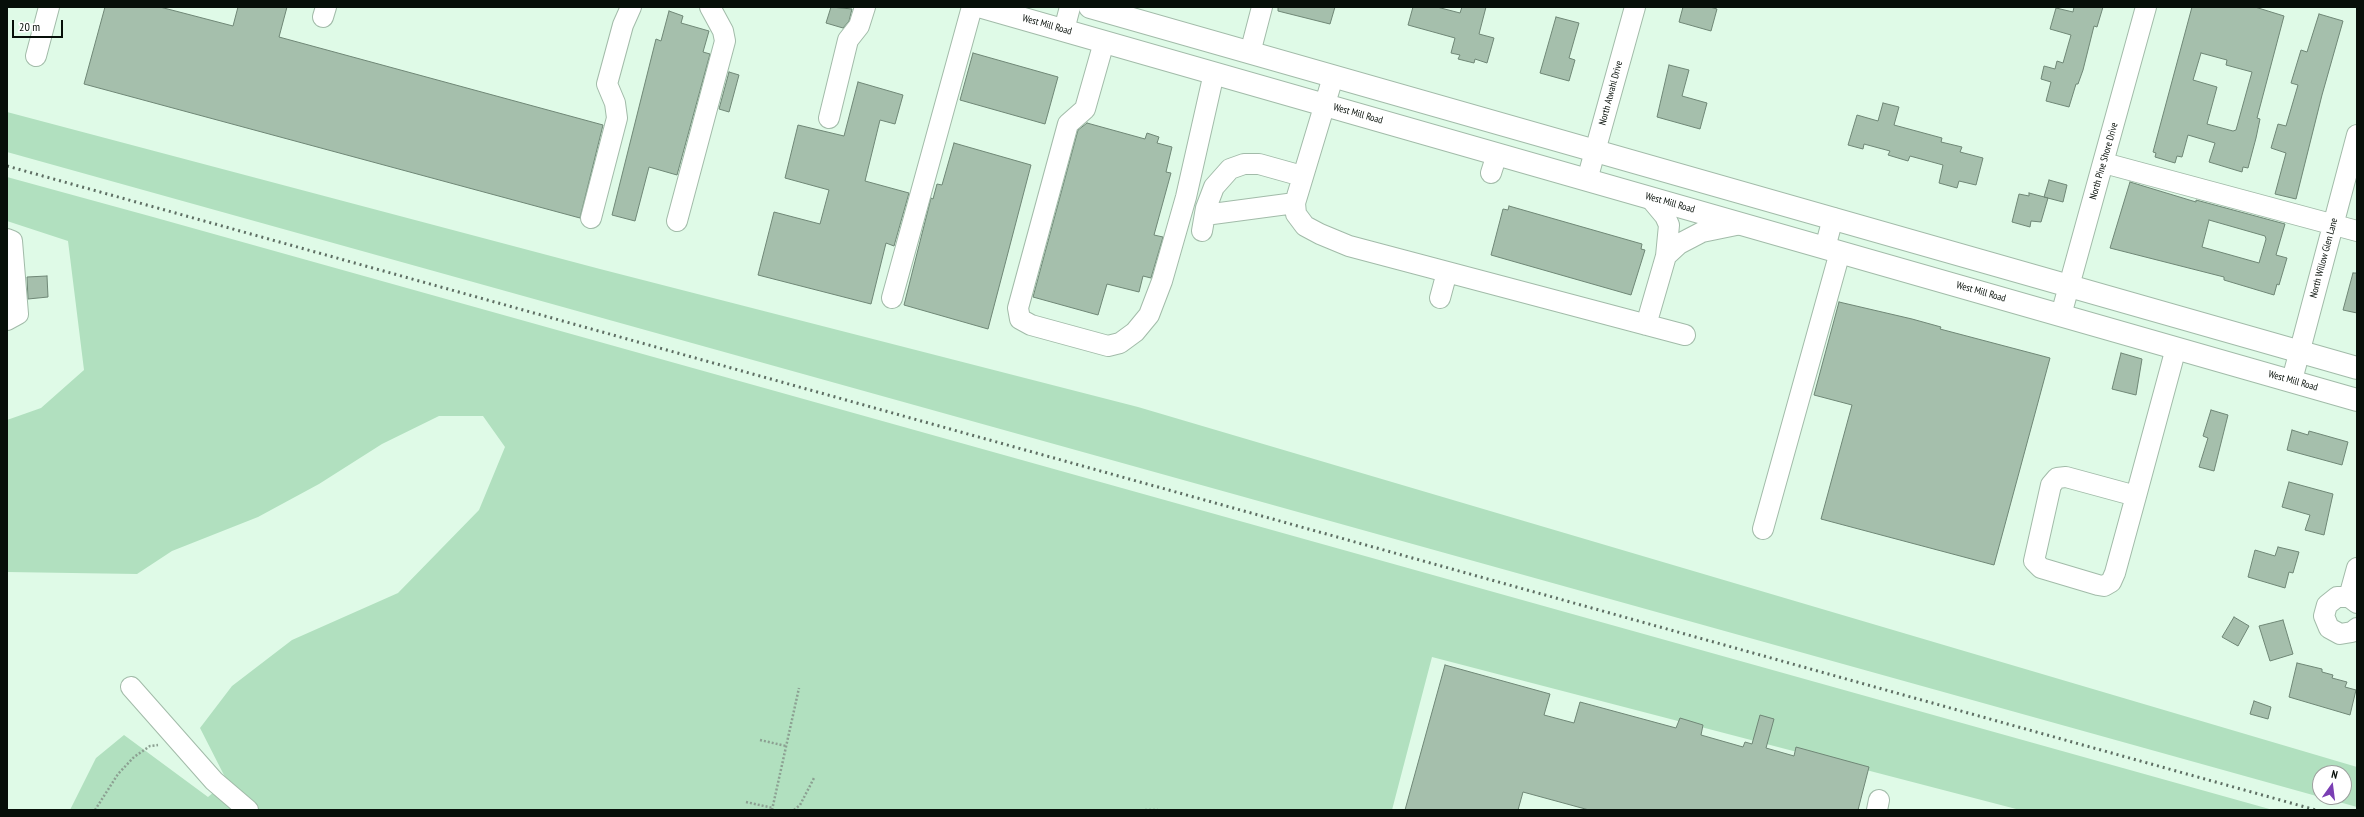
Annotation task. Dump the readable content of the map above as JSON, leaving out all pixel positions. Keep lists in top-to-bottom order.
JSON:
{
  "streets": {
    "main road": ["West Mill Road"],
    "street": ["North Atwahl Drive", "North Pine Shore Drive", "North Willow Glen Lane"]
  },
  "crossings": [
    ["West Mill Road", "North Atwahl Drive"],
    ["West Mill Road", "North Pine Shore Drive"],
    ["West Mill Road", "North Willow Glen Lane"]
  ],
  "scale_bar": "20 m",
  "north": "top"
}
